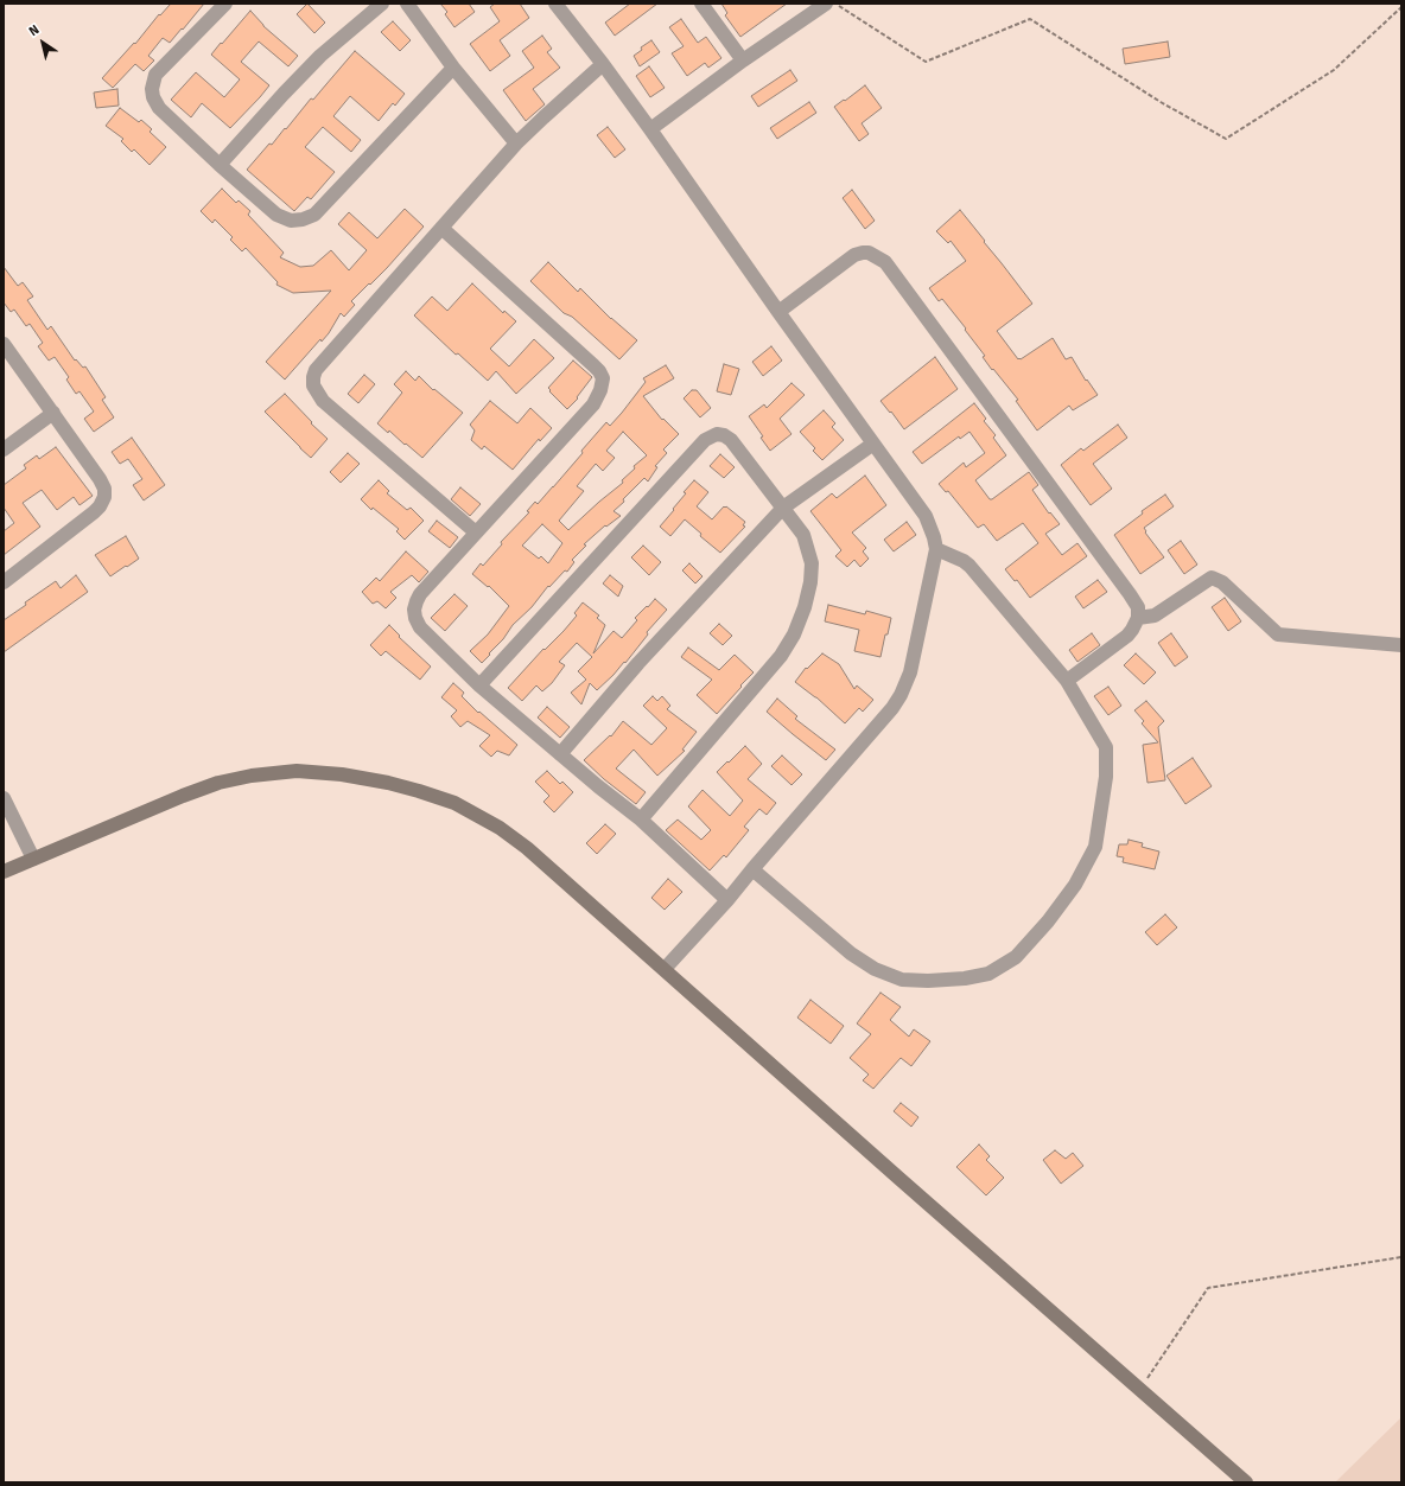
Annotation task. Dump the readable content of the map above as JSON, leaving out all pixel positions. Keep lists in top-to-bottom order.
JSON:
{
  "north": "top left"
}
